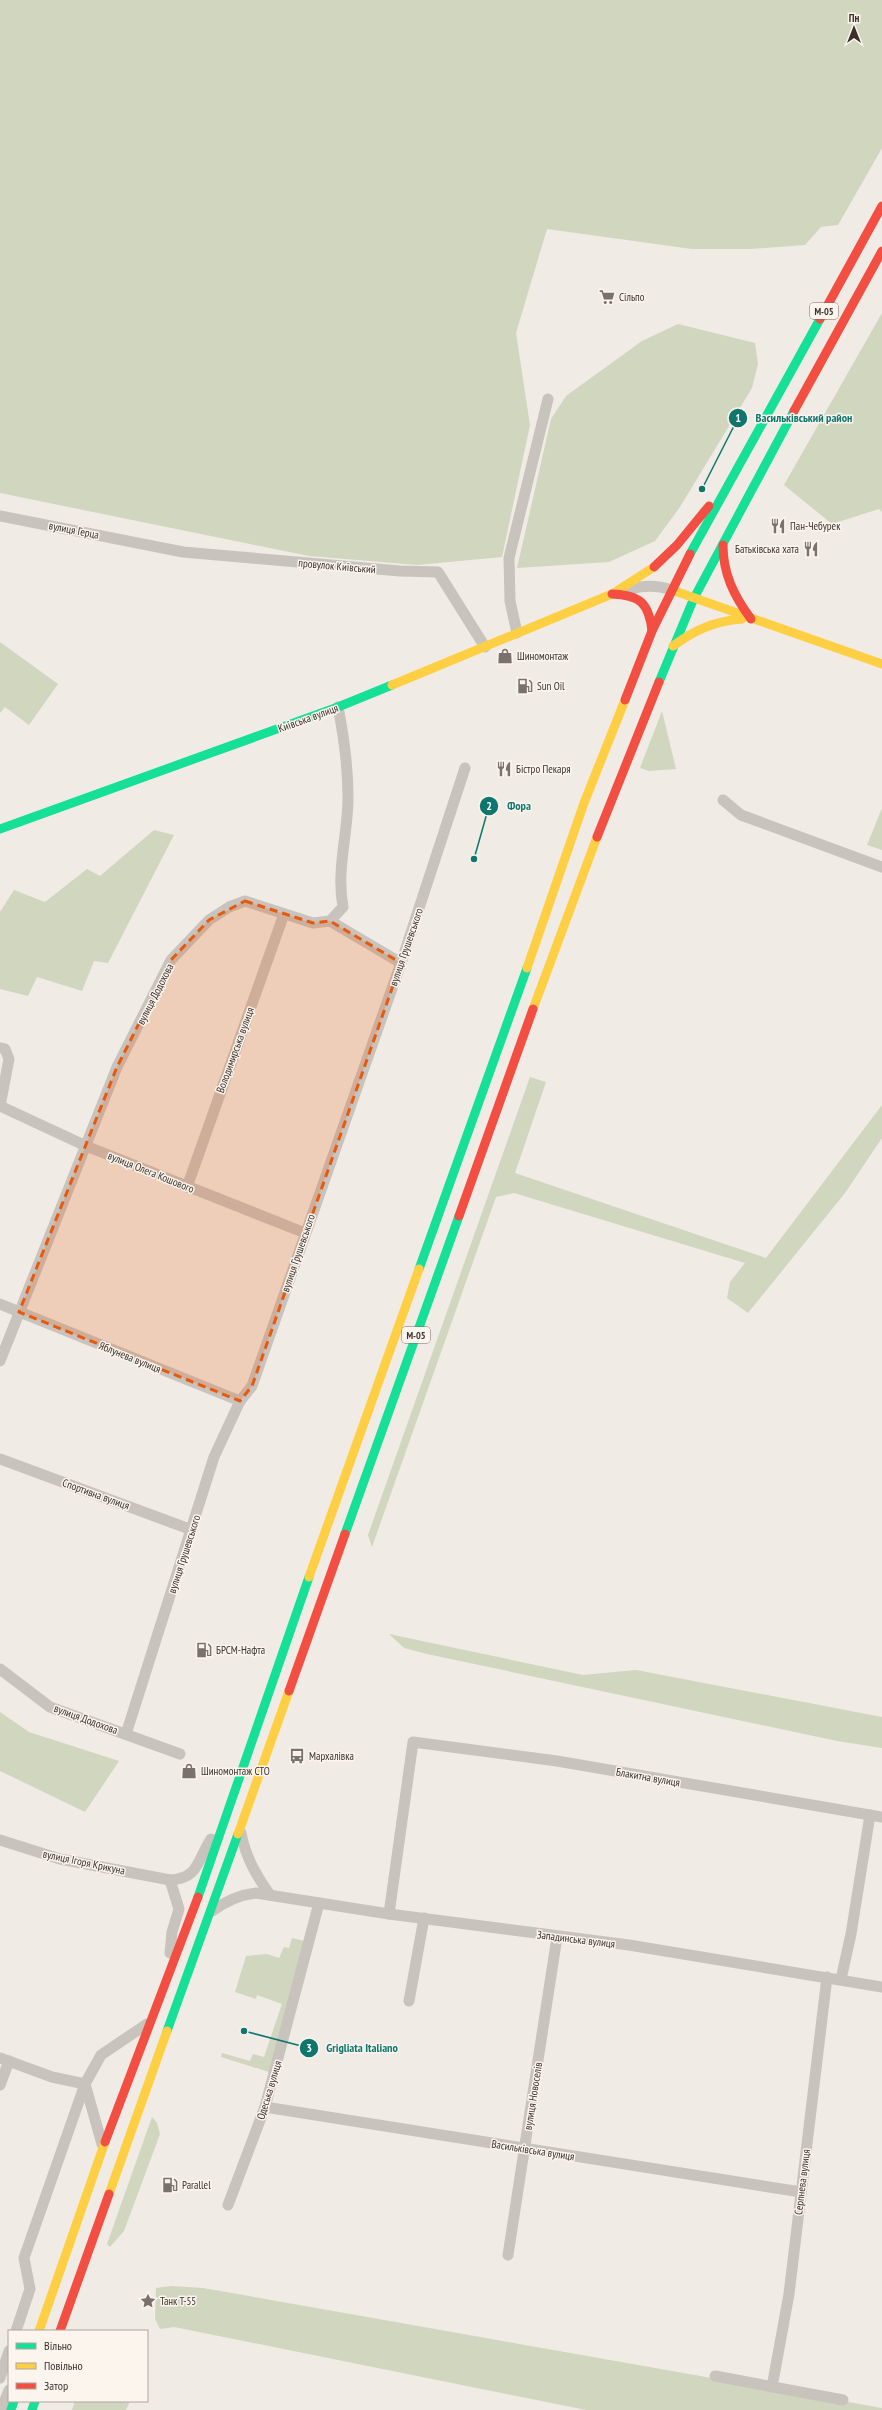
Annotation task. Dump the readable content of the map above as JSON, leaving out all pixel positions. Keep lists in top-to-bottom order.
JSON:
{
  "streets": {
    "main road": ["М-05", "Київська вулиця"],
    "street": [
      "вулиця Герца",
      "провулок Київський",
      "вулиця Грушевського",
      "вулиця Додохова",
      "Володимирська вулиця",
      "вулиця Олега Кошового",
      "Яблунева вулиця",
      "Спортивна вулиця",
      "Блакитна вулиця",
      "вулиця Ігоря Крикуна",
      "Западинська вулиця",
      "Одеська вулиця",
      "вулиця Новоселів",
      "Васильківська вулиця",
      "Серпнева вулиця"
    ]
  },
  "crossings": [
    ["М-05", "Київська вулиця"],
    ["М-05", "Западинська вулиця"],
    ["вулиця Герца", "провулок Київський"],
    ["провулок Київський", "Київська вулиця"],
    ["вулиця Грушевського", "вулиця Додохова"],
    ["вулиця Грушевського", "вулиця Олега Кошового"],
    ["вулиця Грушевського", "Яблунева вулиця"],
    ["вулиця Грушевського", "Спортивна вулиця"],
    ["вулиця Додохова", "Володимирська вулиця"],
    ["вулиця Додохова", "вулиця Олега Кошового"],
    ["вулиця Додохова", "Яблунева вулиця"],
    ["Володимирська вулиця", "вулиця Олега Кошового"],
    ["Блакитна вулиця", "Западинська вулиця"],
    ["Западинська вулиця", "Одеська вулиця"],
    ["Западинська вулиця", "вулиця Новоселів"],
    ["Западинська вулиця", "Серпнева вулиця"],
    ["Одеська вулиця", "Васильківська вулиця"],
    ["вулиця Новоселів", "Васильківська вулиця"],
    ["Васильківська вулиця", "Серпнева вулиця"]
  ],
  "places": {
    "supermarket": ["Сільпо"],
    "other": ["Васильківський район", "Фора", "Grigliata Italiano"],
    "restaurant": ["Пан-Чебурек", "Батьківська хата", "Бістро Пекаря"],
    "shop": ["Шиномонтаж", "Шиномонтаж СТО"],
    "fuel station": ["Sun Oil", "БРСМ-Нафта", "Parallel"],
    "bus stop": ["Мархалівка"],
    "place": ["Танк Т-55"]
  },
  "legend": ["Вільно", "Повільно", "Затор"],
  "north": "top"
}
